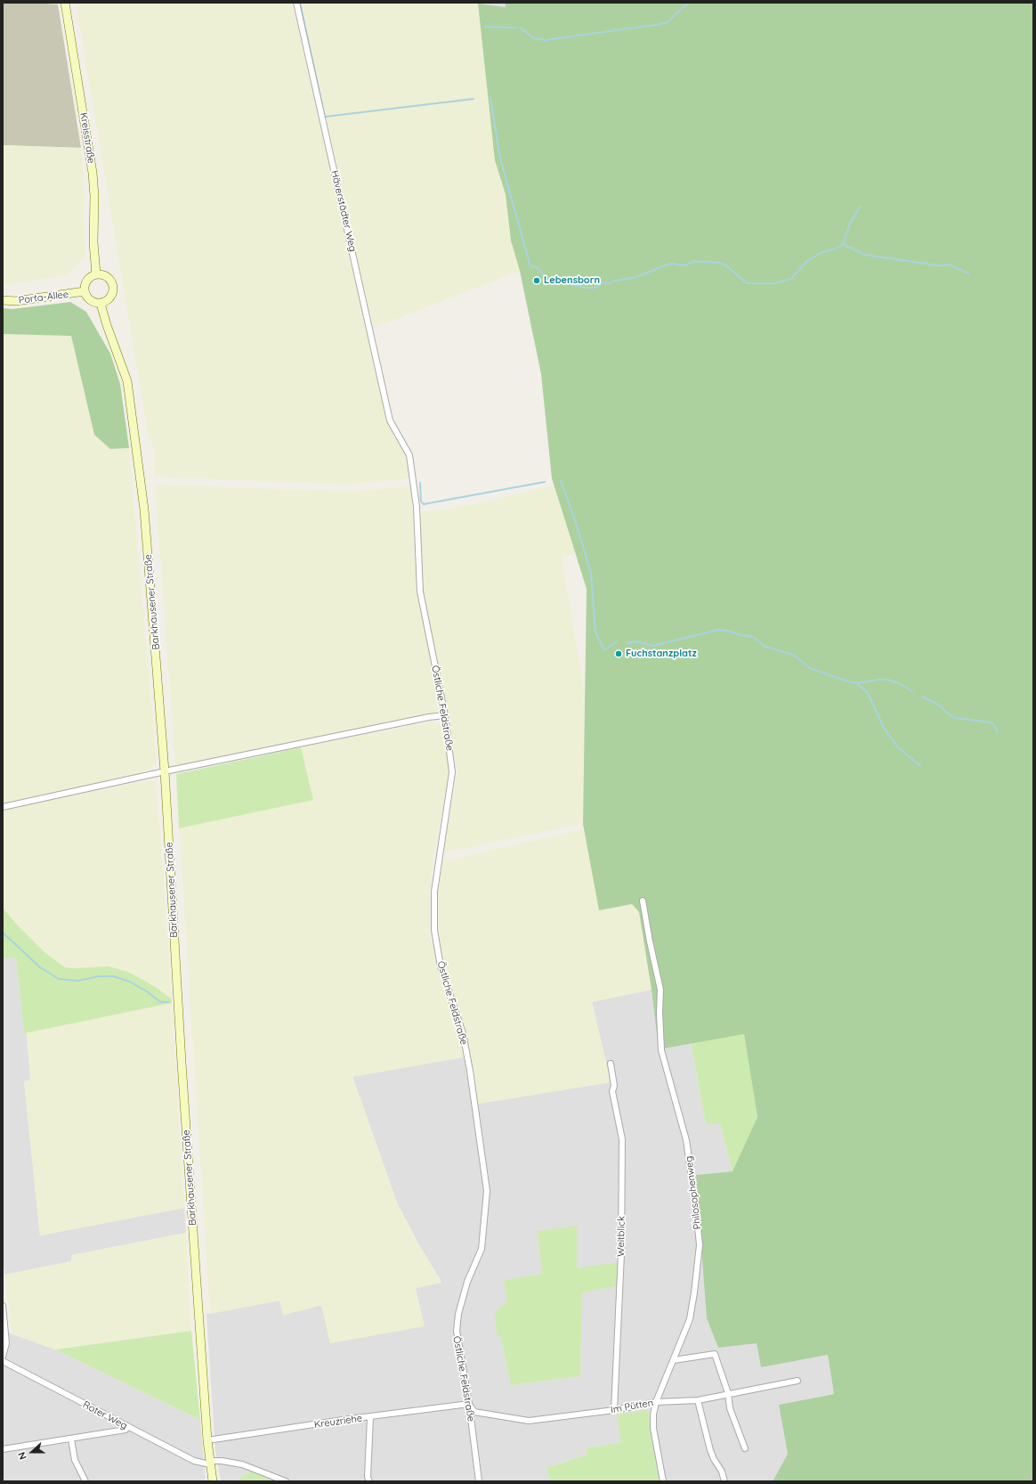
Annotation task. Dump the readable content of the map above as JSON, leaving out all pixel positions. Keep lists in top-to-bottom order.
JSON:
{
  "streets": {
    "main road": ["Kreisstraße", "Porta-Allee", "Barkhausener Straße"],
    "street": [
      "Häverstädter Weg",
      "Östliche Feldstraße",
      "Philosophenweg",
      "Weitblick",
      "Im Pütten",
      "Roter Weg",
      "Kreuzriehe"
    ]
  },
  "crossings": [
    ["Kreisstraße", "Porta-Allee"],
    ["Kreisstraße", "Barkhausener Straße"],
    ["Häverstädter Weg", "Östliche Feldstraße"],
    ["Porta-Allee", "Barkhausener Straße"],
    ["Barkhausener Straße", "Roter Weg"],
    ["Barkhausener Straße", "Kreuzriehe"],
    ["Östliche Feldstraße", "Im Pütten"],
    ["Östliche Feldstraße", "Kreuzriehe"],
    ["Philosophenweg", "Im Pütten"],
    ["Weitblick", "Im Pütten"],
    ["Im Pütten", "Kreuzriehe"]
  ],
  "places": ["Lebensborn", "Fuchstanzplatz"],
  "north": "left"
}
